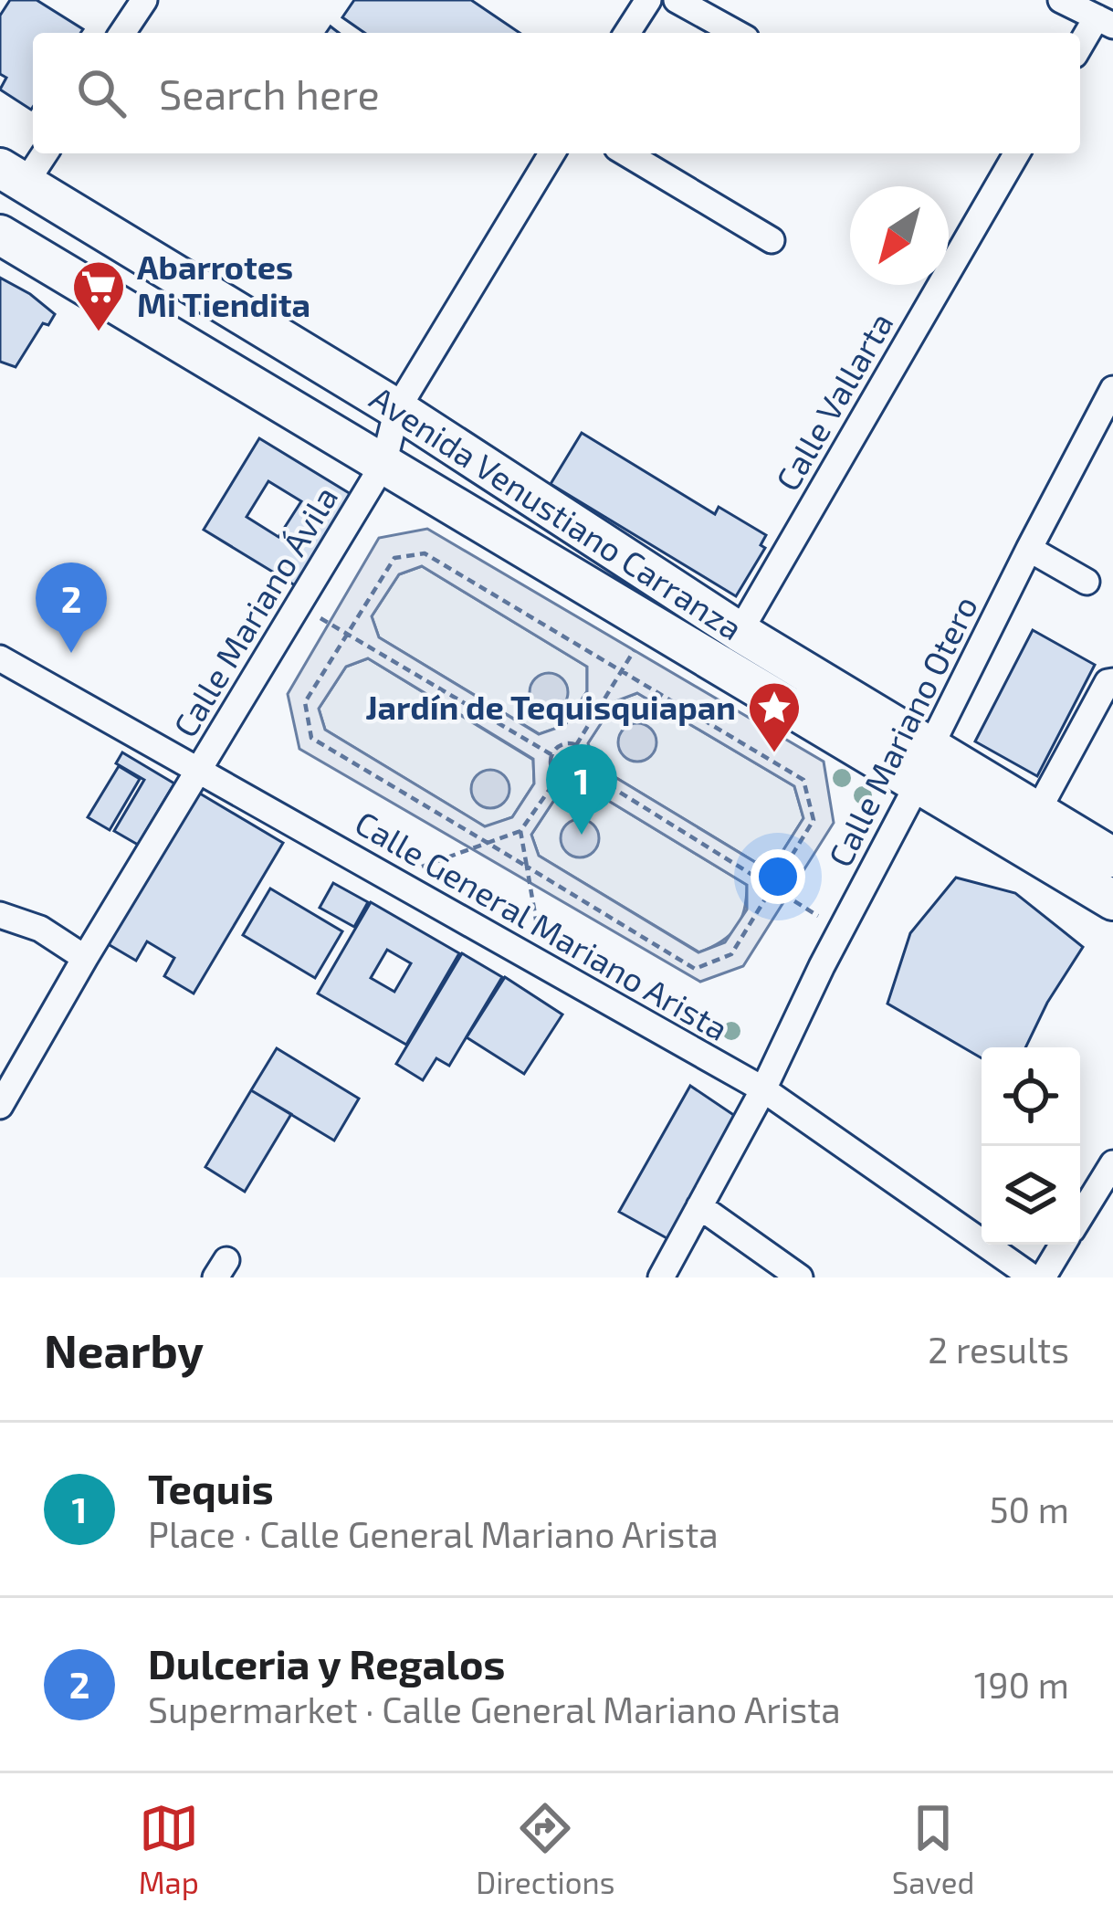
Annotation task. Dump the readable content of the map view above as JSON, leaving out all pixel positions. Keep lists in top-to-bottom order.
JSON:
{
  "streets": {
    "main road": ["Avenida Venustiano Carranza"],
    "street": [
      "Calle Vallarta",
      "Calle Mariano Ávila",
      "Calle Mariano Otero",
      "Calle General Mariano Arista"
    ]
  },
  "crossings": [
    ["Calle Vallarta", "Avenida Venustiano Carranza"],
    ["Avenida Venustiano Carranza", "Calle Mariano Ávila"],
    ["Avenida Venustiano Carranza", "Calle Mariano Otero"],
    ["Calle Mariano Ávila", "Calle General Mariano Arista"],
    ["Calle Mariano Otero", "Calle General Mariano Arista"]
  ],
  "places": {
    "supermarket": ["Abarrotes Mi Tiendita"],
    "place": ["Jardín de Tequisquiapan"]
  },
  "north": "bottom left",
  "page": {
    "search": "Search here",
    "pins": ["2", "1"],
    "heading": ["Nearby", "2 results"],
    "list": [
      {
        "mark": "1",
        "name": "Tequis",
        "note": "Place · Calle General Mariano Arista",
        "value": "50 m"
      },
      {
        "mark": "2",
        "name": "Dulceria y Regalos",
        "note": "Supermarket · Calle General Mariano Arista",
        "value": "190 m"
      }
    ],
    "nav": ["Map", "Directions", "Saved"]
  }
}
